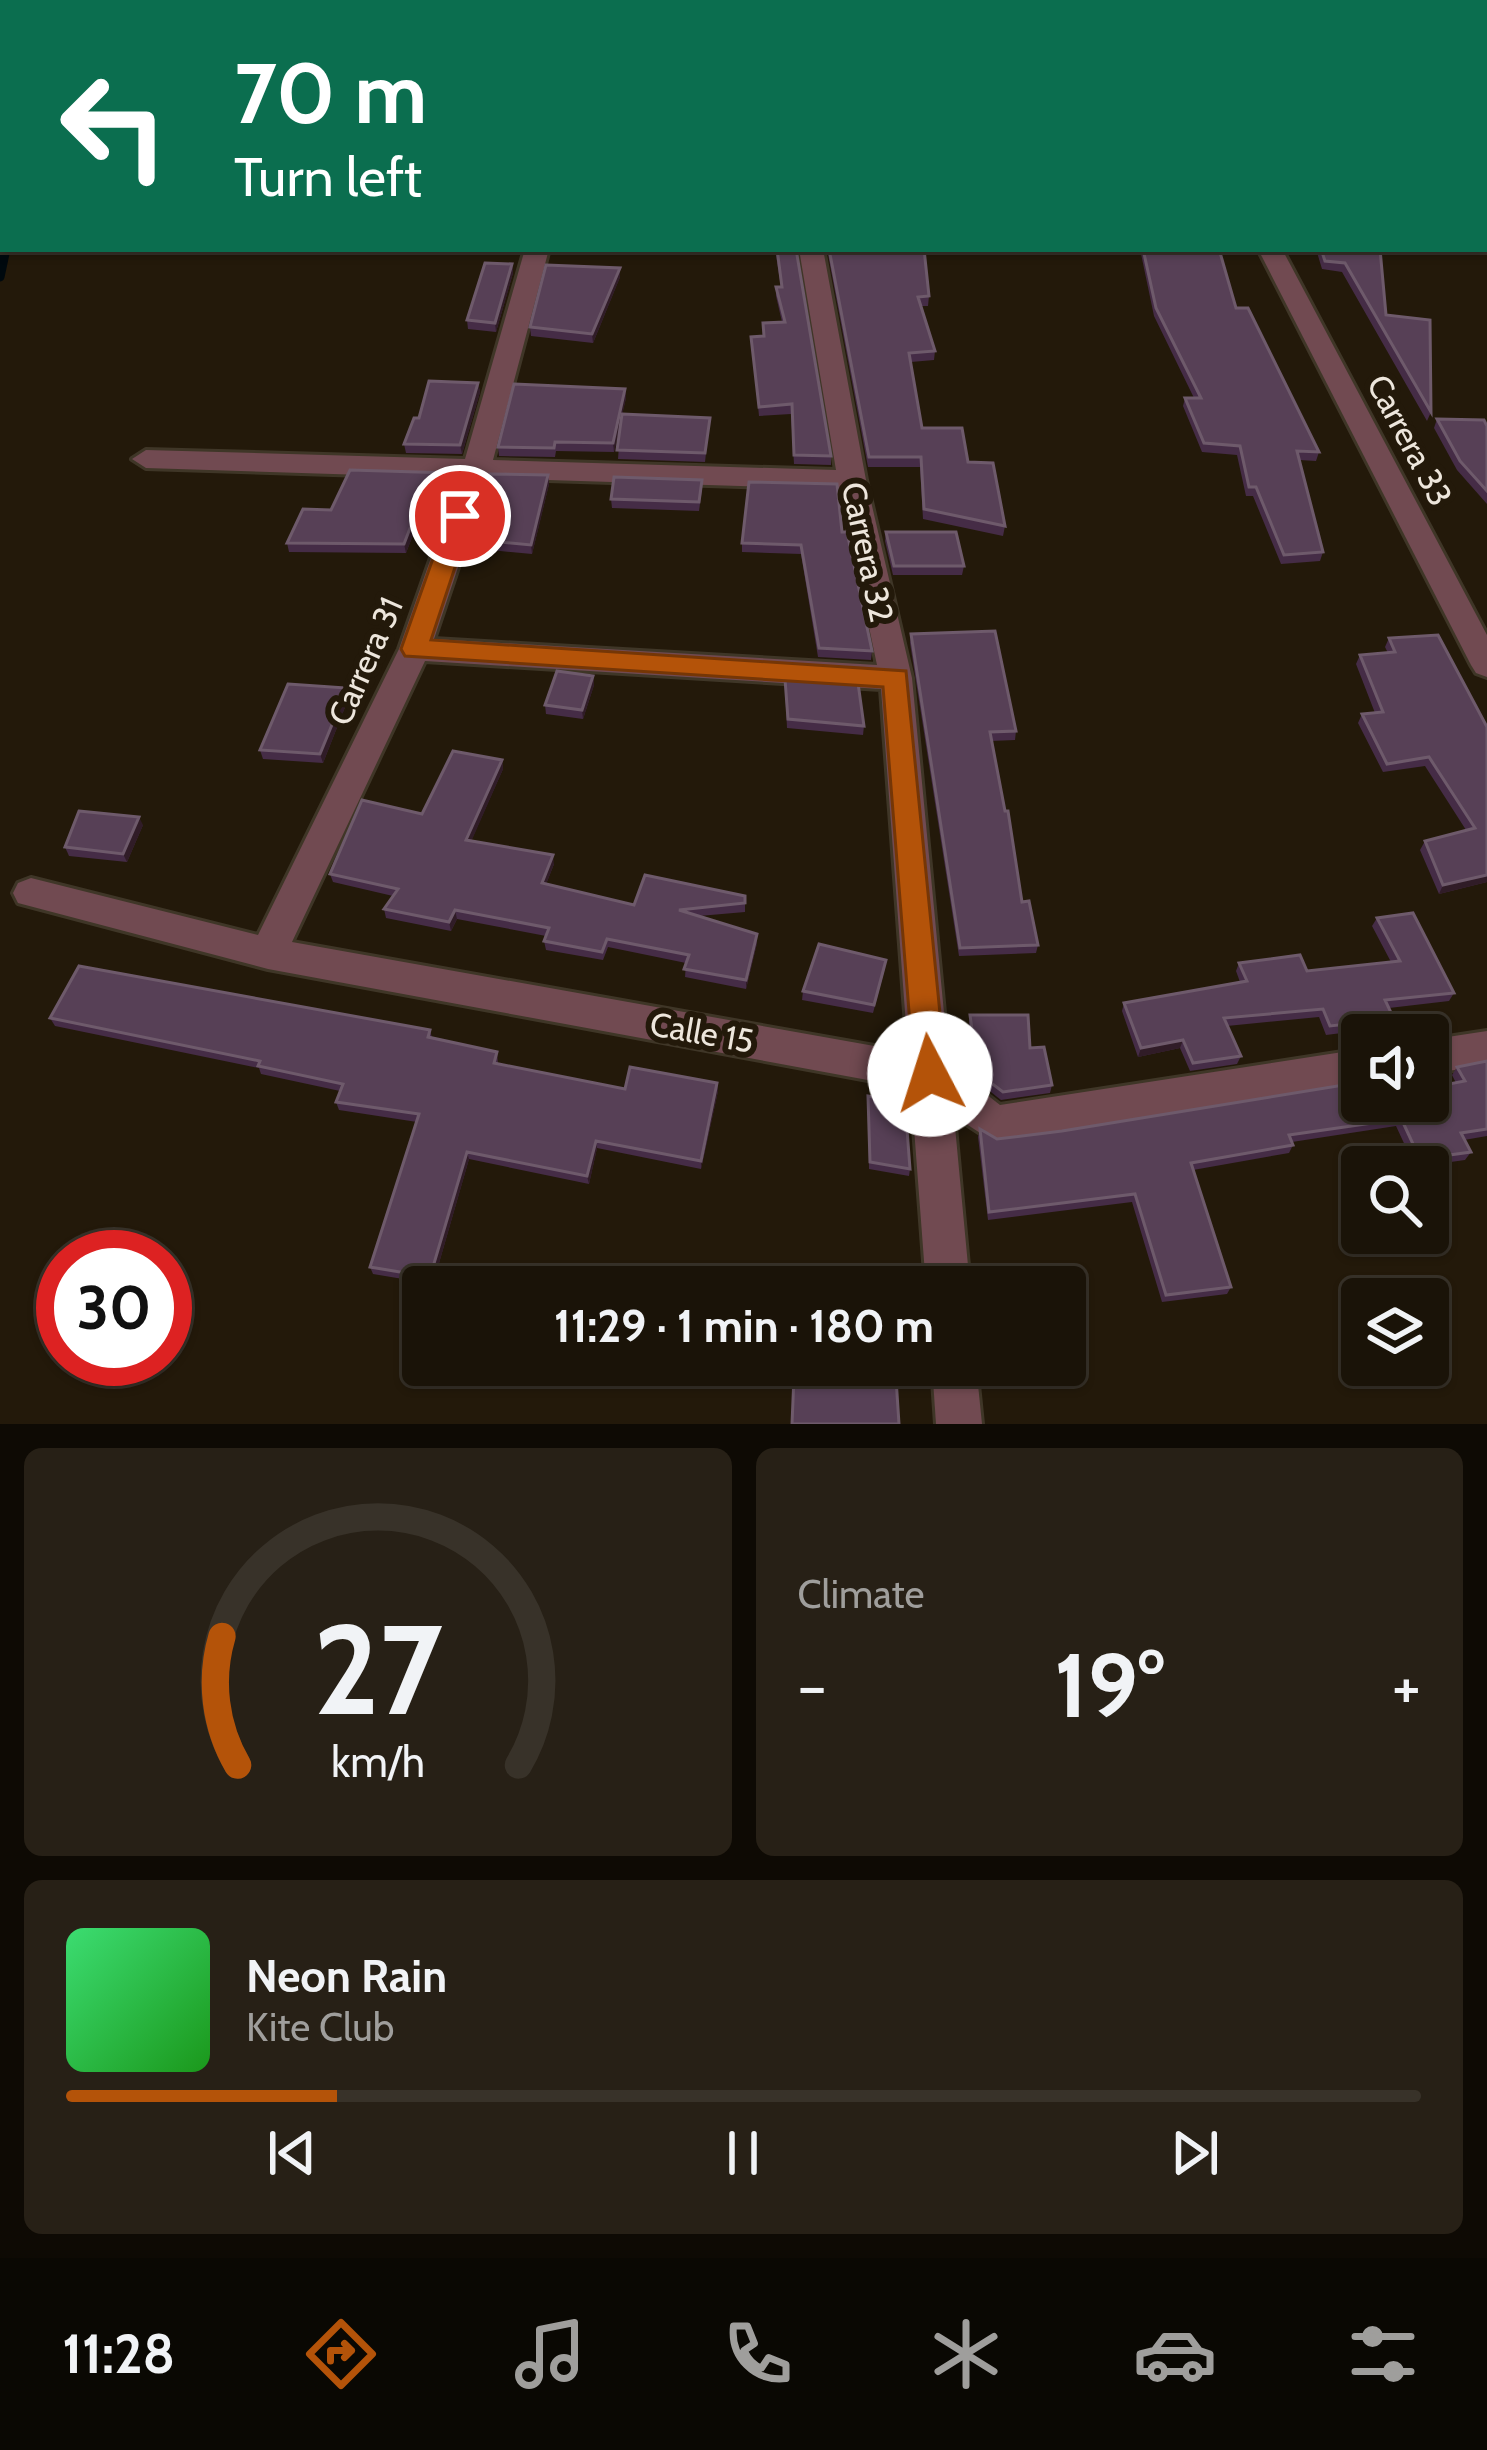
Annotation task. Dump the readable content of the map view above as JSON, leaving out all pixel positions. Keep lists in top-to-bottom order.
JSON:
{
  "streets": {
    "street": [
      "Carrera 33",
      "Carrera 32",
      "Carrera 31",
      "Calle 15"
    ]
  },
  "crossings": [
    ["Carrera 32", "Calle 15"],
    ["Carrera 31", "Calle 15"]
  ],
  "page": {
    "turn": ["70 m", "Turn left"],
    "limit": "30",
    "trip": "11:29 · 1 min · 180 m",
    "tile": "Climate",
    "heat": ["−", "19°", "+"],
    "song": ["Neon Rain", "Kite Club"],
    "tabs": "11:28",
    "gauge": ["27", "km/h"]
  }
}
